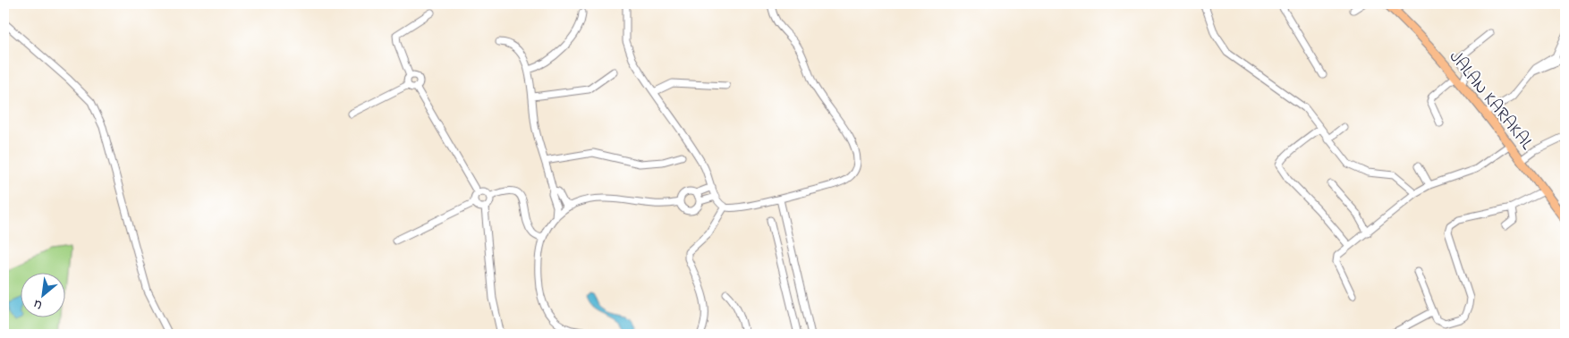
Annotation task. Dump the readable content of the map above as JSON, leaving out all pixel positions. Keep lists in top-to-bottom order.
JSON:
{
  "streets": {
    "main road": ["JALAN KARAKAL"]
  },
  "north": "bottom left"
}
